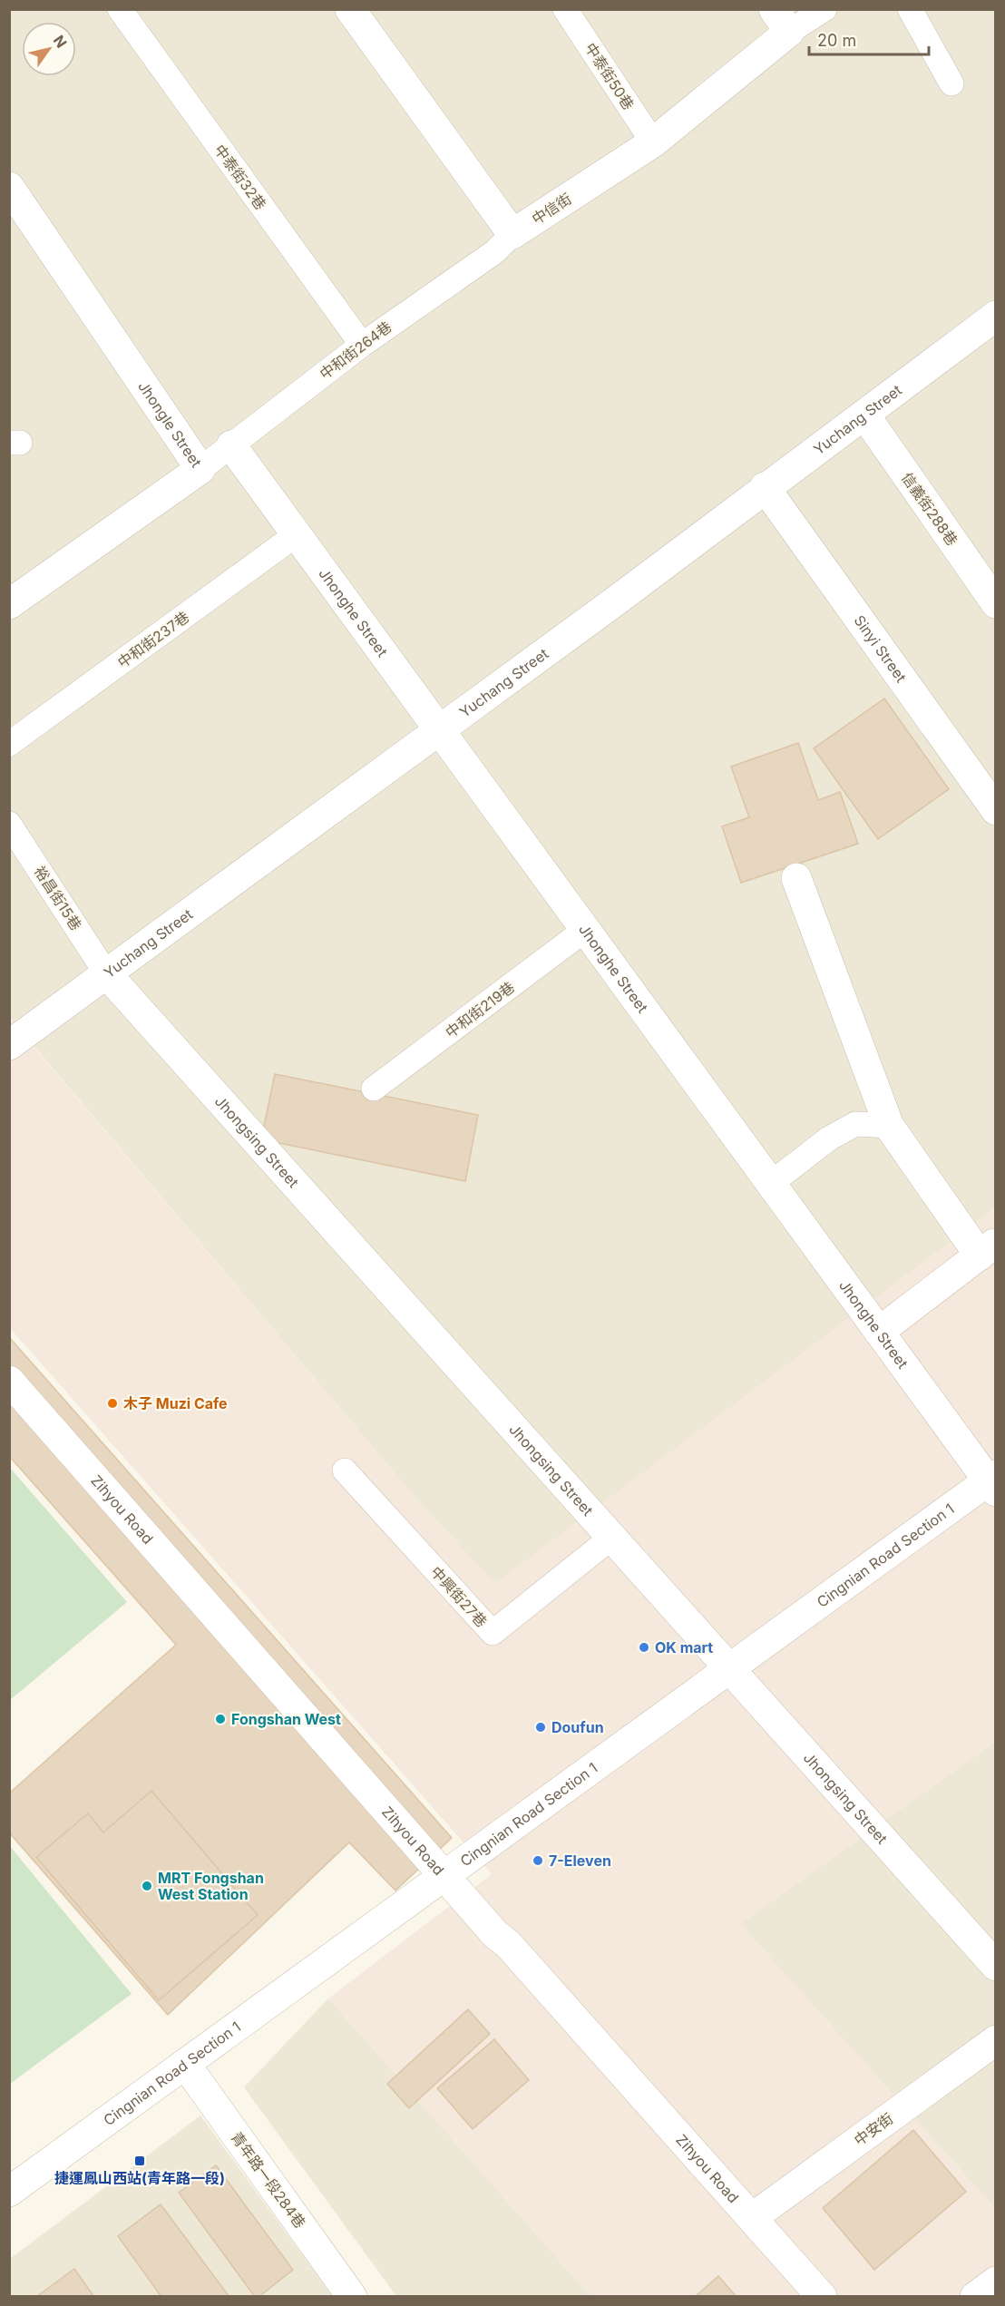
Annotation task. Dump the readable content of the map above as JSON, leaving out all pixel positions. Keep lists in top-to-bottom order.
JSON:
{
  "streets": {
    "street": [
      "中信街",
      "Yuchang Street",
      "Jhongle Street",
      "信義街288巷",
      "Jhonghe Street",
      "Sinyi Street",
      "Jhongsing Street",
      "Zihyou Road",
      "Cingnian Road Section 1",
      "中安街",
      "青年路一段284巷"
    ],
    "lane": [
      "中泰街50巷",
      "中泰街32巷",
      "中和街264巷",
      "中和街237巷",
      "裕昌街15巷",
      "中和街219巷",
      "中興街27巷"
    ]
  },
  "crossings": [
    ["中泰街50巷", "中信街"],
    ["中泰街32巷", "中和街264巷"],
    ["中信街", "中和街264巷"],
    ["中和街264巷", "Jhongle Street"],
    ["中和街264巷", "Jhonghe Street"],
    ["Yuchang Street", "信義街288巷"],
    ["Yuchang Street", "Jhonghe Street"],
    ["Yuchang Street", "Sinyi Street"],
    ["Yuchang Street", "裕昌街15巷"],
    ["Yuchang Street", "Jhongsing Street"],
    ["Jhonghe Street", "中和街237巷"],
    ["Jhonghe Street", "中和街219巷"],
    ["Jhonghe Street", "Cingnian Road Section 1"],
    ["裕昌街15巷", "Jhongsing Street"],
    ["Jhongsing Street", "Cingnian Road Section 1"],
    ["Jhongsing Street", "中興街27巷"],
    ["Zihyou Road", "Cingnian Road Section 1"],
    ["Zihyou Road", "中安街"],
    ["Cingnian Road Section 1", "青年路一段284巷"]
  ],
  "places": {
    "other": [
      "木子 Muzi Cafe",
      "OK mart",
      "Fongshan West",
      "Doufun",
      "7-Eleven",
      "MRT Fongshan West Station"
    ],
    "transit": ["捷運鳳山西站(青年路一段)"]
  },
  "scale_bar": "20 m",
  "north": "top right"
}
